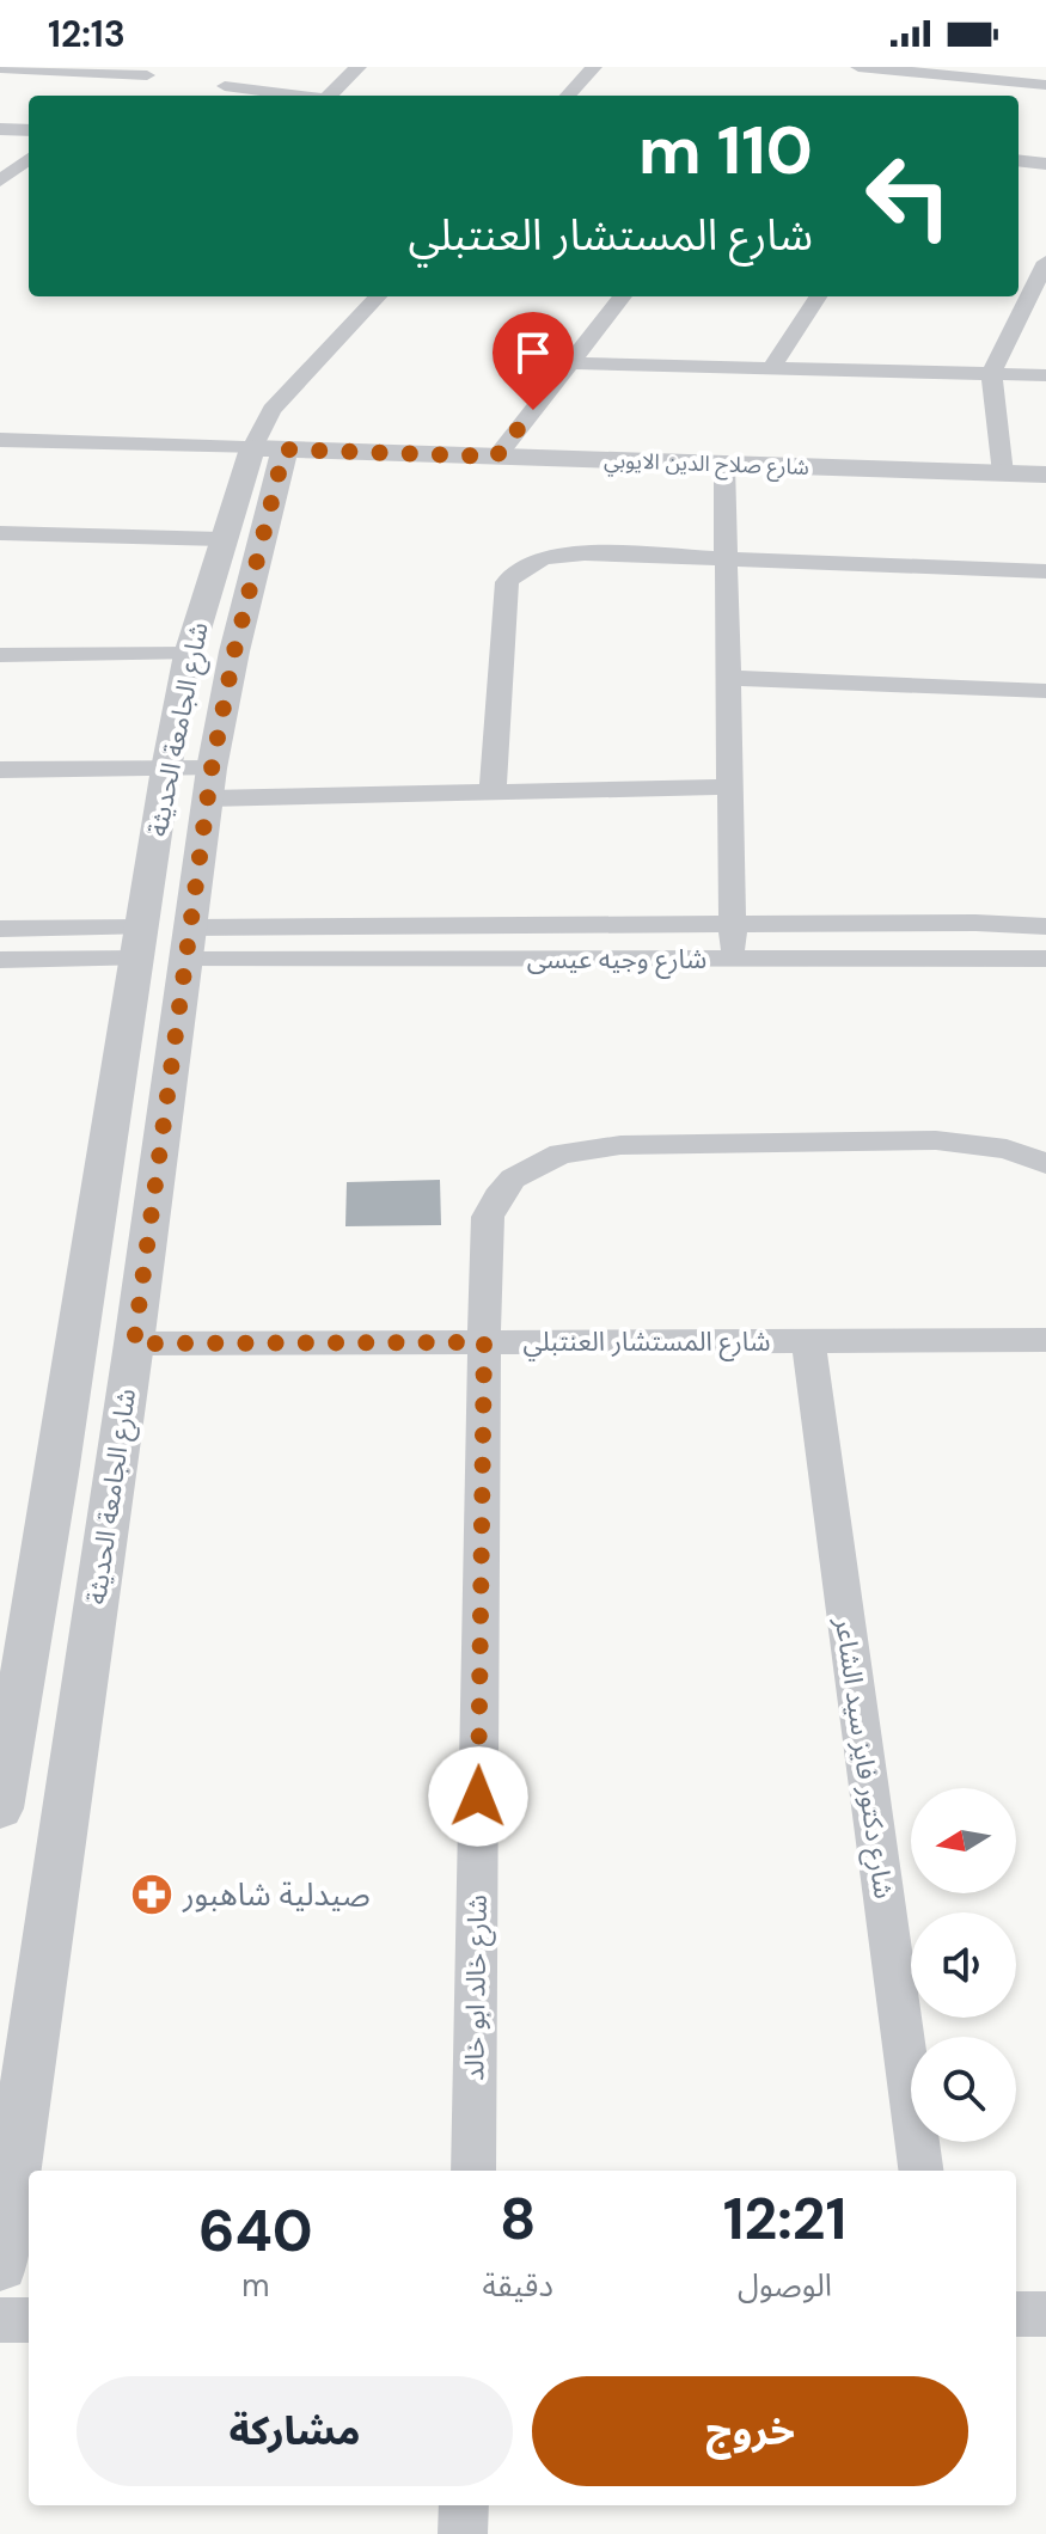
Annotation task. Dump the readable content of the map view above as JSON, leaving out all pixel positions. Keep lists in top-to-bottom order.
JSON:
{
  "streets": {
    "street": [
      "شارع صلاح الدين الايوبي",
      "شارع الجامعة الحديثة",
      "شارع وجيه عيسى",
      "شارع المستشار العنتبلي",
      "شارع دكتور فايز سيد الشاعر",
      "شارع خالد ابو خالد"
    ]
  },
  "crossings": [
    ["شارع صلاح الدين الايوبي", "شارع الجامعة الحديثة"],
    ["شارع الجامعة الحديثة", "شارع وجيه عيسى"],
    ["شارع الجامعة الحديثة", "شارع المستشار العنتبلي"],
    ["شارع المستشار العنتبلي", "شارع دكتور فايز سيد الشاعر"],
    ["شارع المستشار العنتبلي", "شارع خالد ابو خالد"]
  ],
  "places": {
    "pharmacy": ["صيدلية شاهبور"]
  },
  "north": "left",
  "page": {
    "status": "12:13",
    "turn": ["110 m", "شارع المستشار العنتبلي"],
    "eta": [
      "12:21",
      "الوصول",
      "8",
      "دقيقة",
      "640",
      "m"
    ],
    "buttons": ["خروج", "مشاركة"]
  }
}
